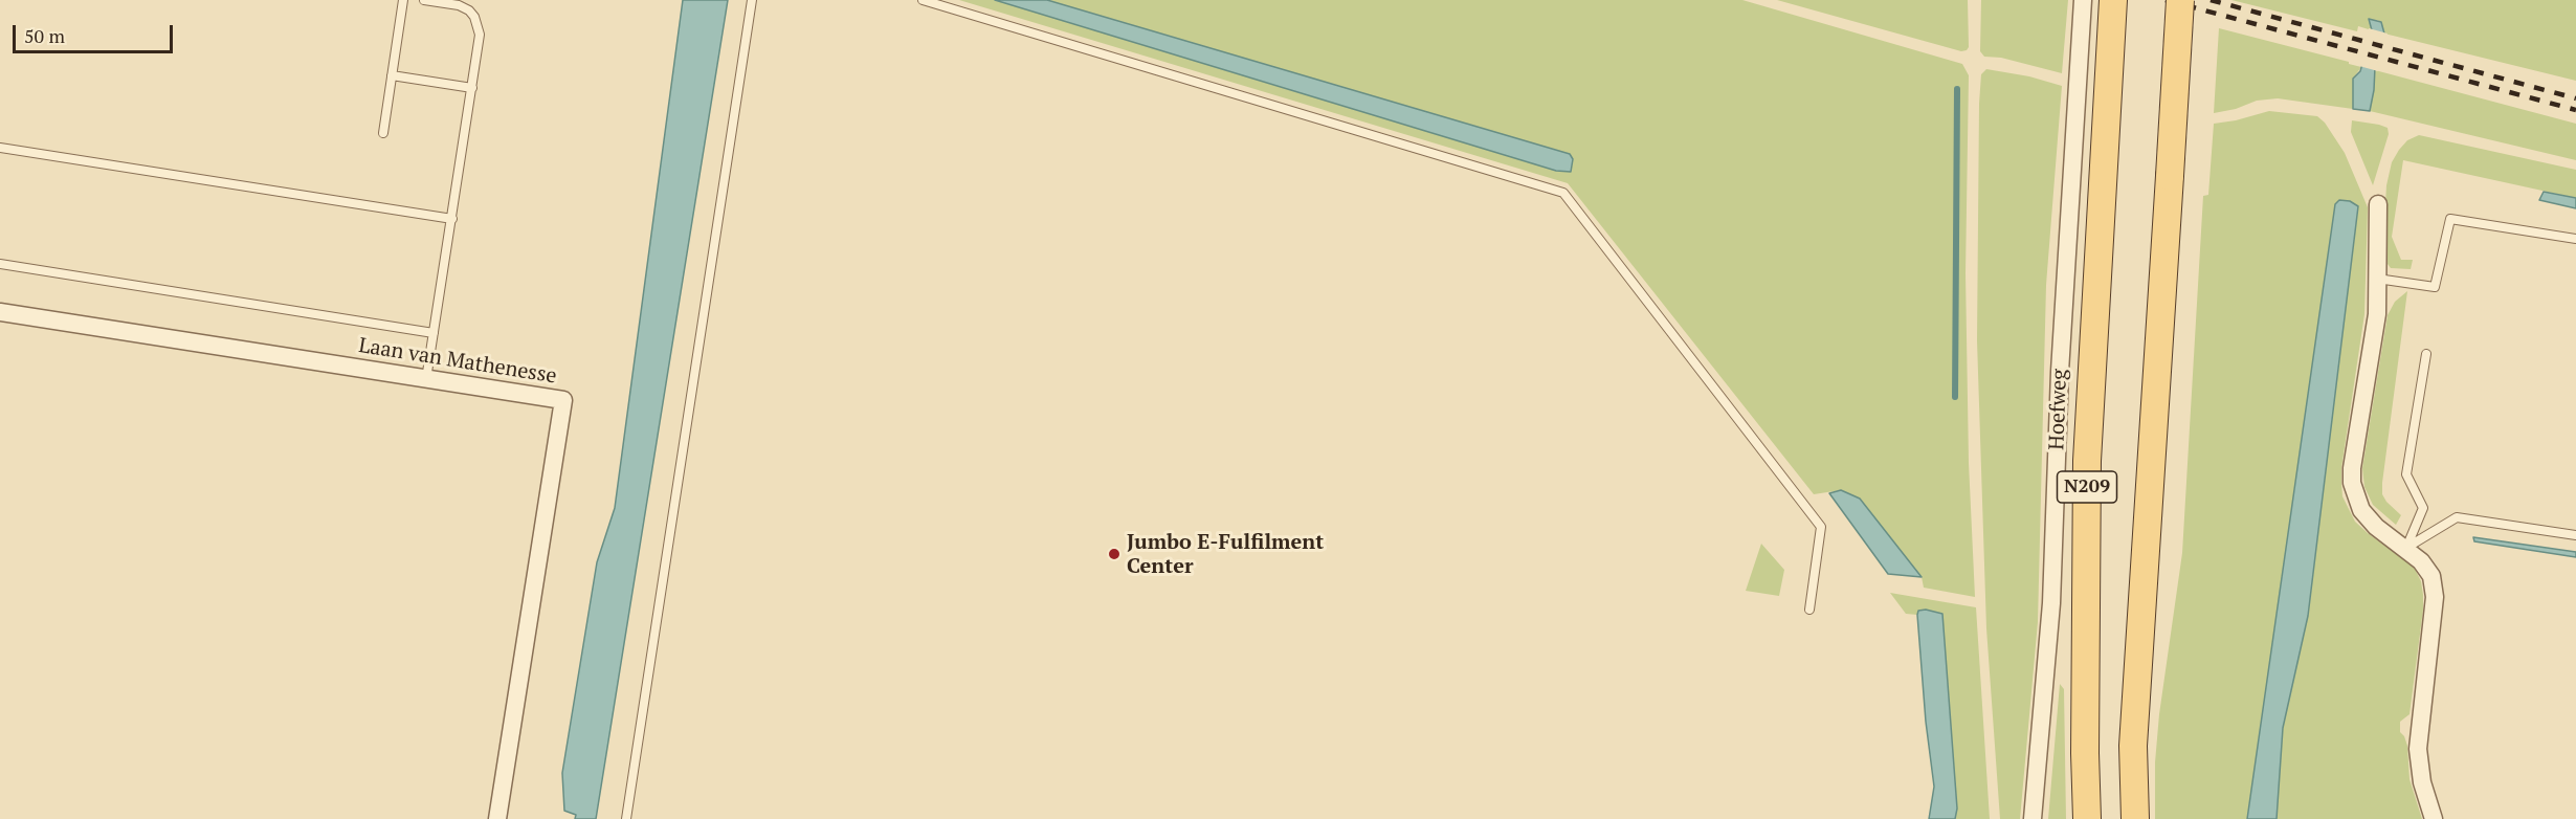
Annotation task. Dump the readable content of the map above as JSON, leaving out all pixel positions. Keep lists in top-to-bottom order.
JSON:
{
  "streets": {
    "main road": ["Hoefweg", "N209"],
    "street": ["Laan van Mathenesse"]
  },
  "places": ["Jumbo E-Fulfilment Center"],
  "scale_bar": "50 m"
}
